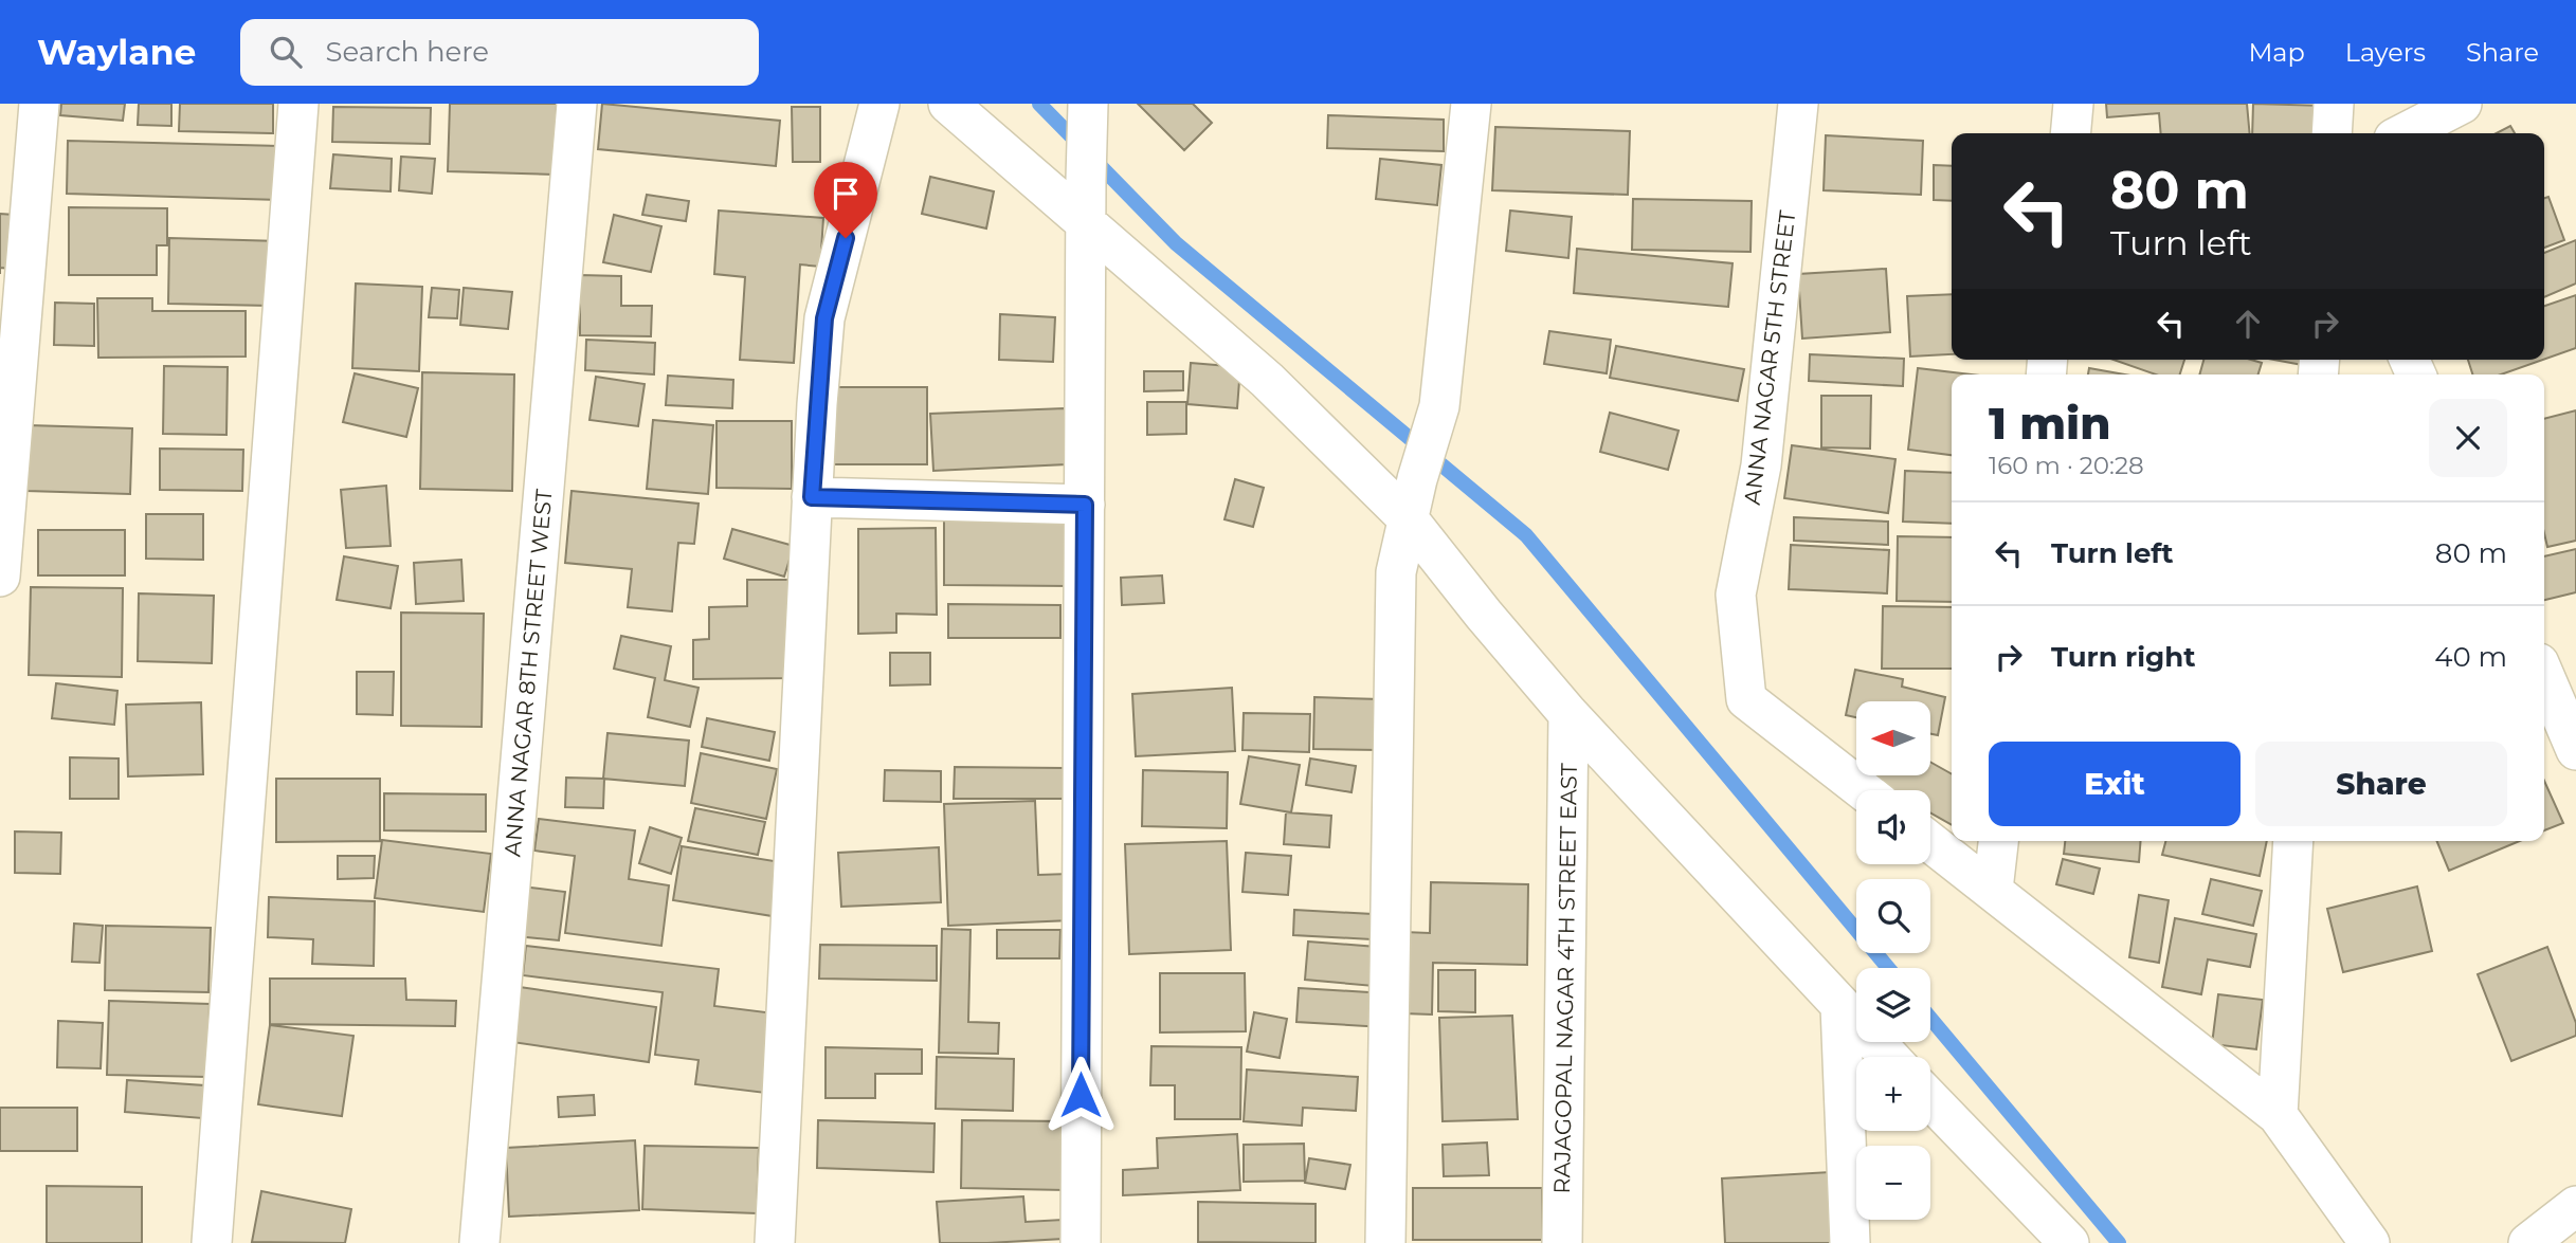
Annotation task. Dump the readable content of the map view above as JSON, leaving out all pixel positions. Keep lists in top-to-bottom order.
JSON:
{
  "streets": {
    "street": ["ANNA NAGAR 5TH STREET", "ANNA NAGAR 8TH STREET WEST", "RAJAGOPAL NAGAR 4TH STREET EAST"]
  },
  "north": "left",
  "page": {
    "header": "Waylane",
    "search": "Search here",
    "nav": ["Map", "Layers", "Share"],
    "turn": ["80 m", "Turn left"],
    "heading": ["1 min", "160 m · 20:28"],
    "list": [
      {
        "name": "Turn left",
        "value": "80 m"
      },
      {
        "name": "Turn right",
        "value": "40 m"
      }
    ],
    "map_buttons": ["+", "−"],
    "buttons": ["Exit", "Share"]
  }
}
